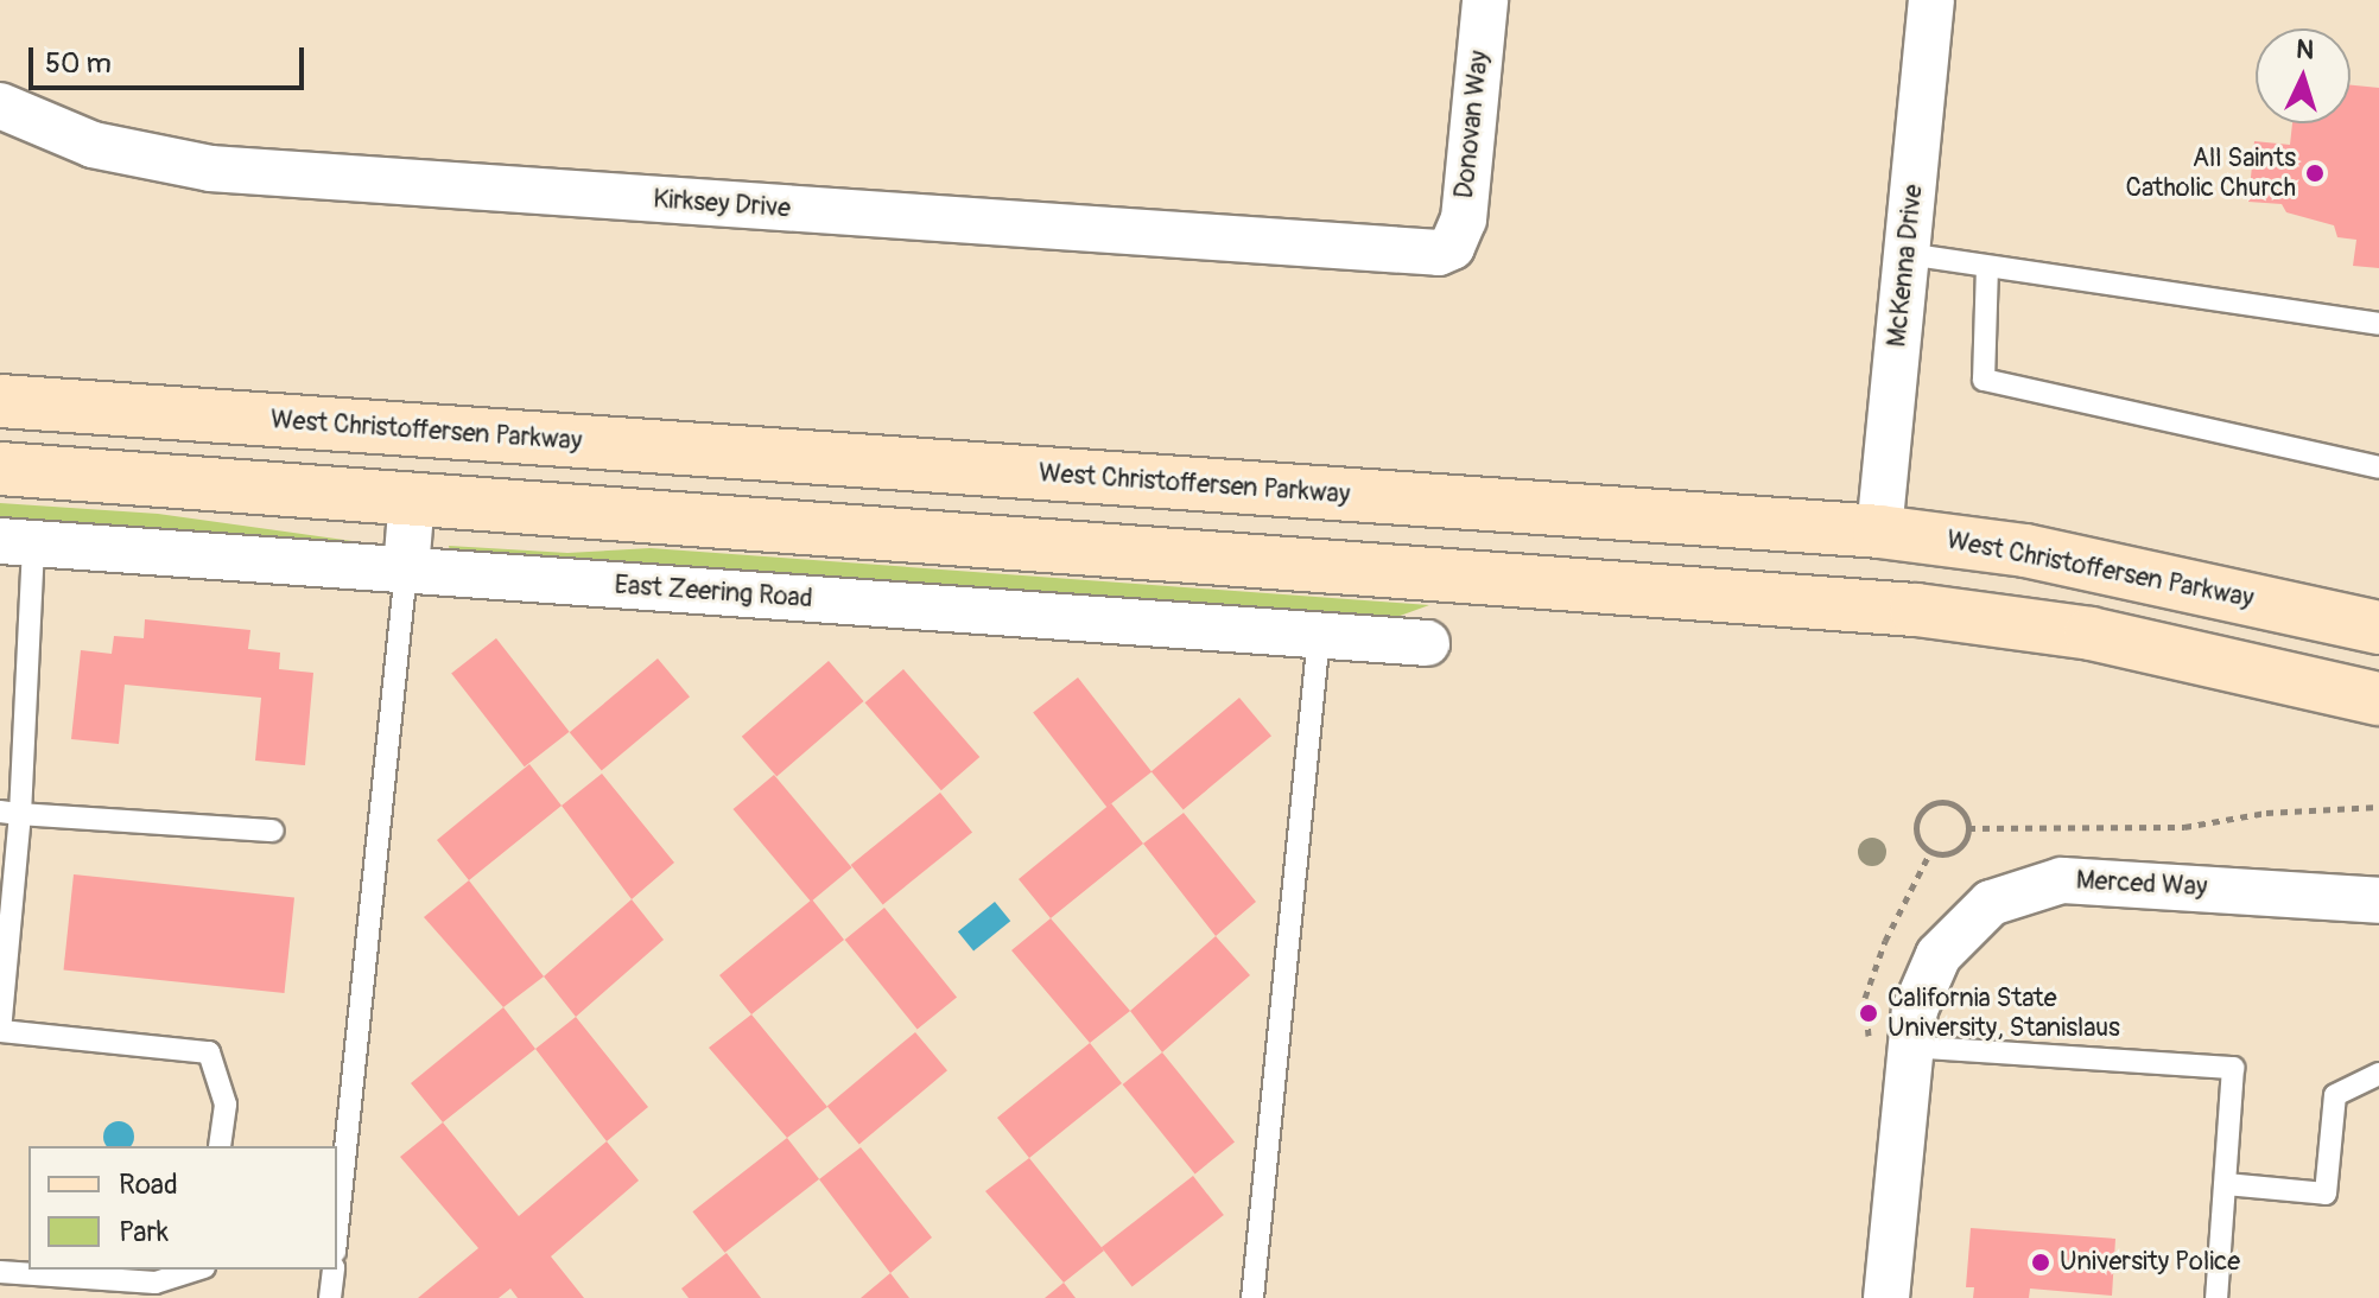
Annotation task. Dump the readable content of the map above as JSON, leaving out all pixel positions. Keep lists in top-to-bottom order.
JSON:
{
  "streets": {
    "street": [
      "Donovan Way",
      "Kirksey Drive",
      "McKenna Drive",
      "West Christoffersen Parkway",
      "East Zeering Road",
      "Merced Way"
    ]
  },
  "crossings": [
    ["Donovan Way", "Kirksey Drive"],
    ["McKenna Drive", "West Christoffersen Parkway"]
  ],
  "places": ["All Saints Catholic Church", "California State University, Stanislaus", "University Police"],
  "legend": ["Road", "Park"],
  "scale_bar": "50 m",
  "north": "top"
}
